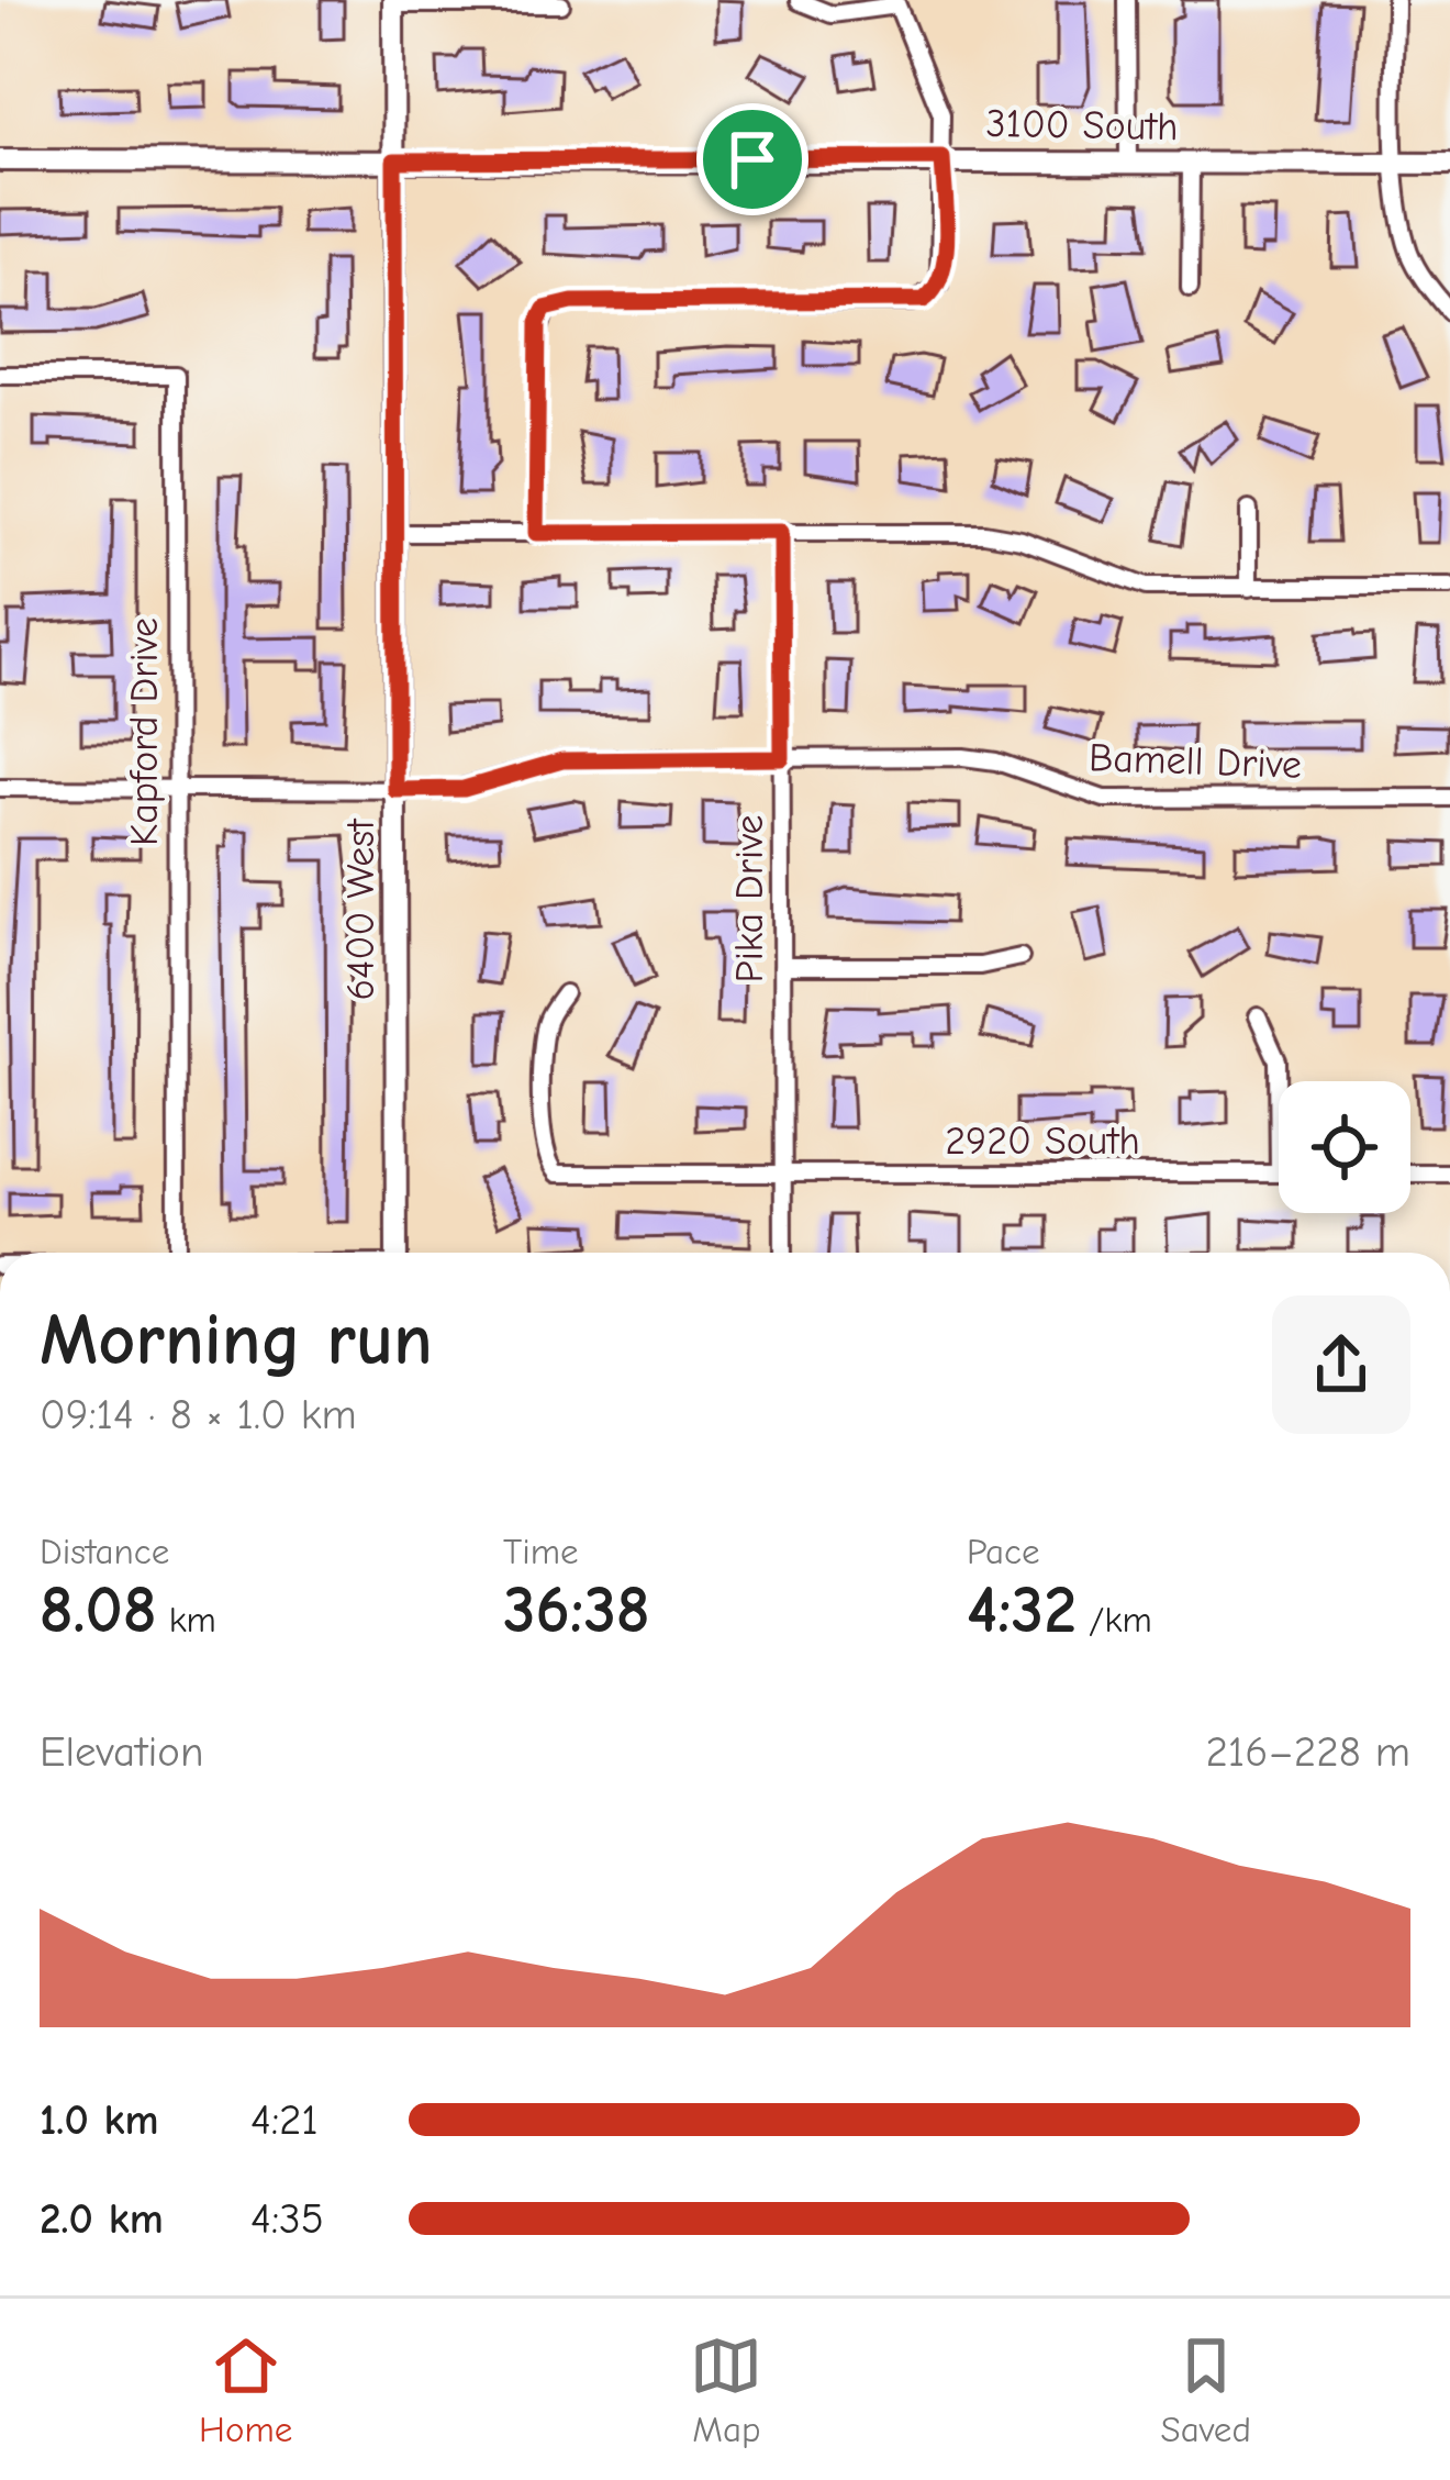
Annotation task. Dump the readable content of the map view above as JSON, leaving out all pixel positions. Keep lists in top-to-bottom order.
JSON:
{
  "streets": {
    "main road": ["3100 South", "6400 West"],
    "street": [
      "Kapford Drive",
      "Bamell Drive",
      "Pika Drive",
      "2920 South"
    ]
  },
  "crossings": [
    ["3100 South", "6400 West"],
    ["Kapford Drive", "Bamell Drive"],
    ["Bamell Drive", "Pika Drive"],
    ["Bamell Drive", "6400 West"],
    ["Pika Drive", "2920 South"]
  ],
  "page": {
    "heading": ["Morning run", "09:14 · 8 × 1.0 km"],
    "stats": [
      ["Distance", "8.08 km"],
      ["Time", "36:38"],
      ["Pace", "4:32 /km"]
    ],
    "chart": ["Elevation", "216–228 m"],
    "list": [
      {
        "name": "1.0 km",
        "note": "4:21"
      },
      {
        "name": "2.0 km",
        "note": "4:35"
      }
    ],
    "tabs": ["Home", "Map", "Saved"]
  }
}
